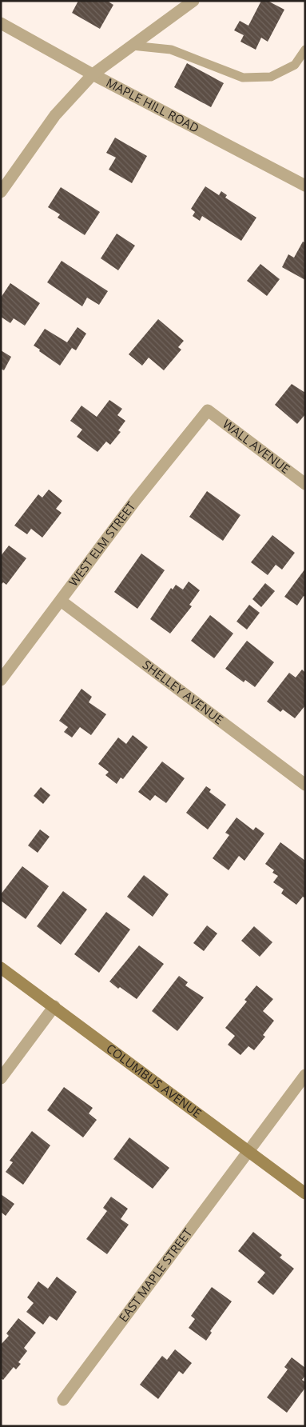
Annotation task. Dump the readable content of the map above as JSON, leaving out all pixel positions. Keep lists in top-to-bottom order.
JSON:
{
  "streets": {
    "street": [
      "MAPLE HILL ROAD",
      "WALL AVENUE",
      "WEST ELM STREET",
      "SHELLEY AVENUE",
      "COLUMBUS AVENUE",
      "EAST MAPLE STREET"
    ]
  },
  "crossings": [
    ["WALL AVENUE", "WEST ELM STREET"],
    ["WEST ELM STREET", "SHELLEY AVENUE"],
    ["COLUMBUS AVENUE", "EAST MAPLE STREET"]
  ]
}
